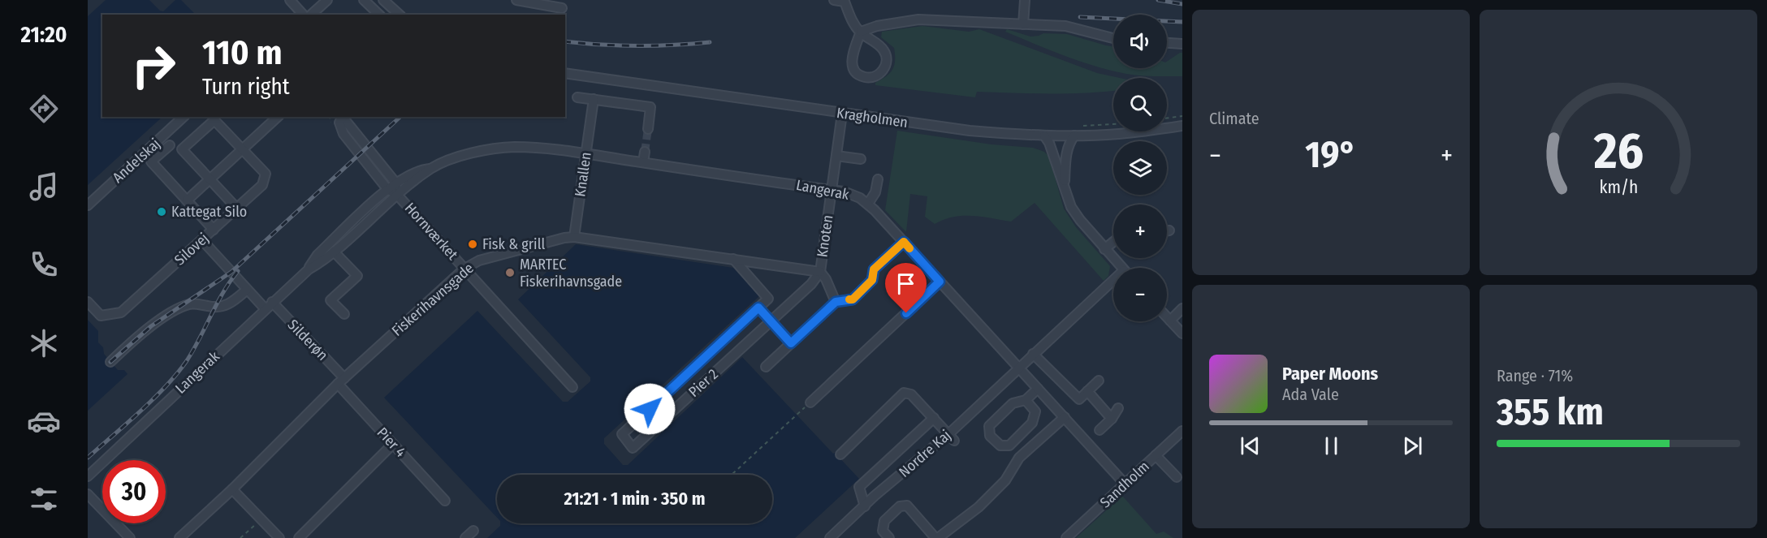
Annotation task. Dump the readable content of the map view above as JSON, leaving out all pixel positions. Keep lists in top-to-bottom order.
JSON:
{
  "streets": {
    "street": [
      "Kragholmen",
      "Andelskaj",
      "Knallen",
      "Langerak",
      "Hornværket",
      "Knoten",
      "Silovej",
      "Fiskerihavnsgade",
      "Silderøn",
      "Pier 2",
      "Pier 4",
      "Nordre Kaj",
      "Sandholm"
    ]
  },
  "crossings": [
    ["Kragholmen", "Knoten"],
    ["Knallen", "Langerak"],
    ["Knallen", "Fiskerihavnsgade"],
    ["Langerak", "Hornværket"],
    ["Langerak", "Knoten"],
    ["Langerak", "Silderøn"],
    ["Langerak", "Nordre Kaj"],
    ["Langerak", "Sandholm"],
    ["Hornværket", "Fiskerihavnsgade"],
    ["Knoten", "Fiskerihavnsgade"],
    ["Knoten", "Pier 2"],
    ["Fiskerihavnsgade", "Silderøn"],
    ["Fiskerihavnsgade", "Pier 2"],
    ["Fiskerihavnsgade", "Pier 4"],
    ["Silderøn", "Pier 4"]
  ],
  "places": ["Kattegat Silo", "Fisk & grill", "MARTEC Fiskerihavnsgade"],
  "page": {
    "tabs": "21:20",
    "tile": [
      "Climate",
      ["Range · 71%", "355 km"]
    ],
    "map_buttons": ["+", "−"],
    "turn": ["110 m", "Turn right"],
    "heat": ["−", "19°", "+"],
    "song": ["Paper Moons", "Ada Vale"],
    "limit": "30",
    "trip": "21:21 · 1 min · 350 m",
    "gauge": ["26", "km/h"]
  }
}
